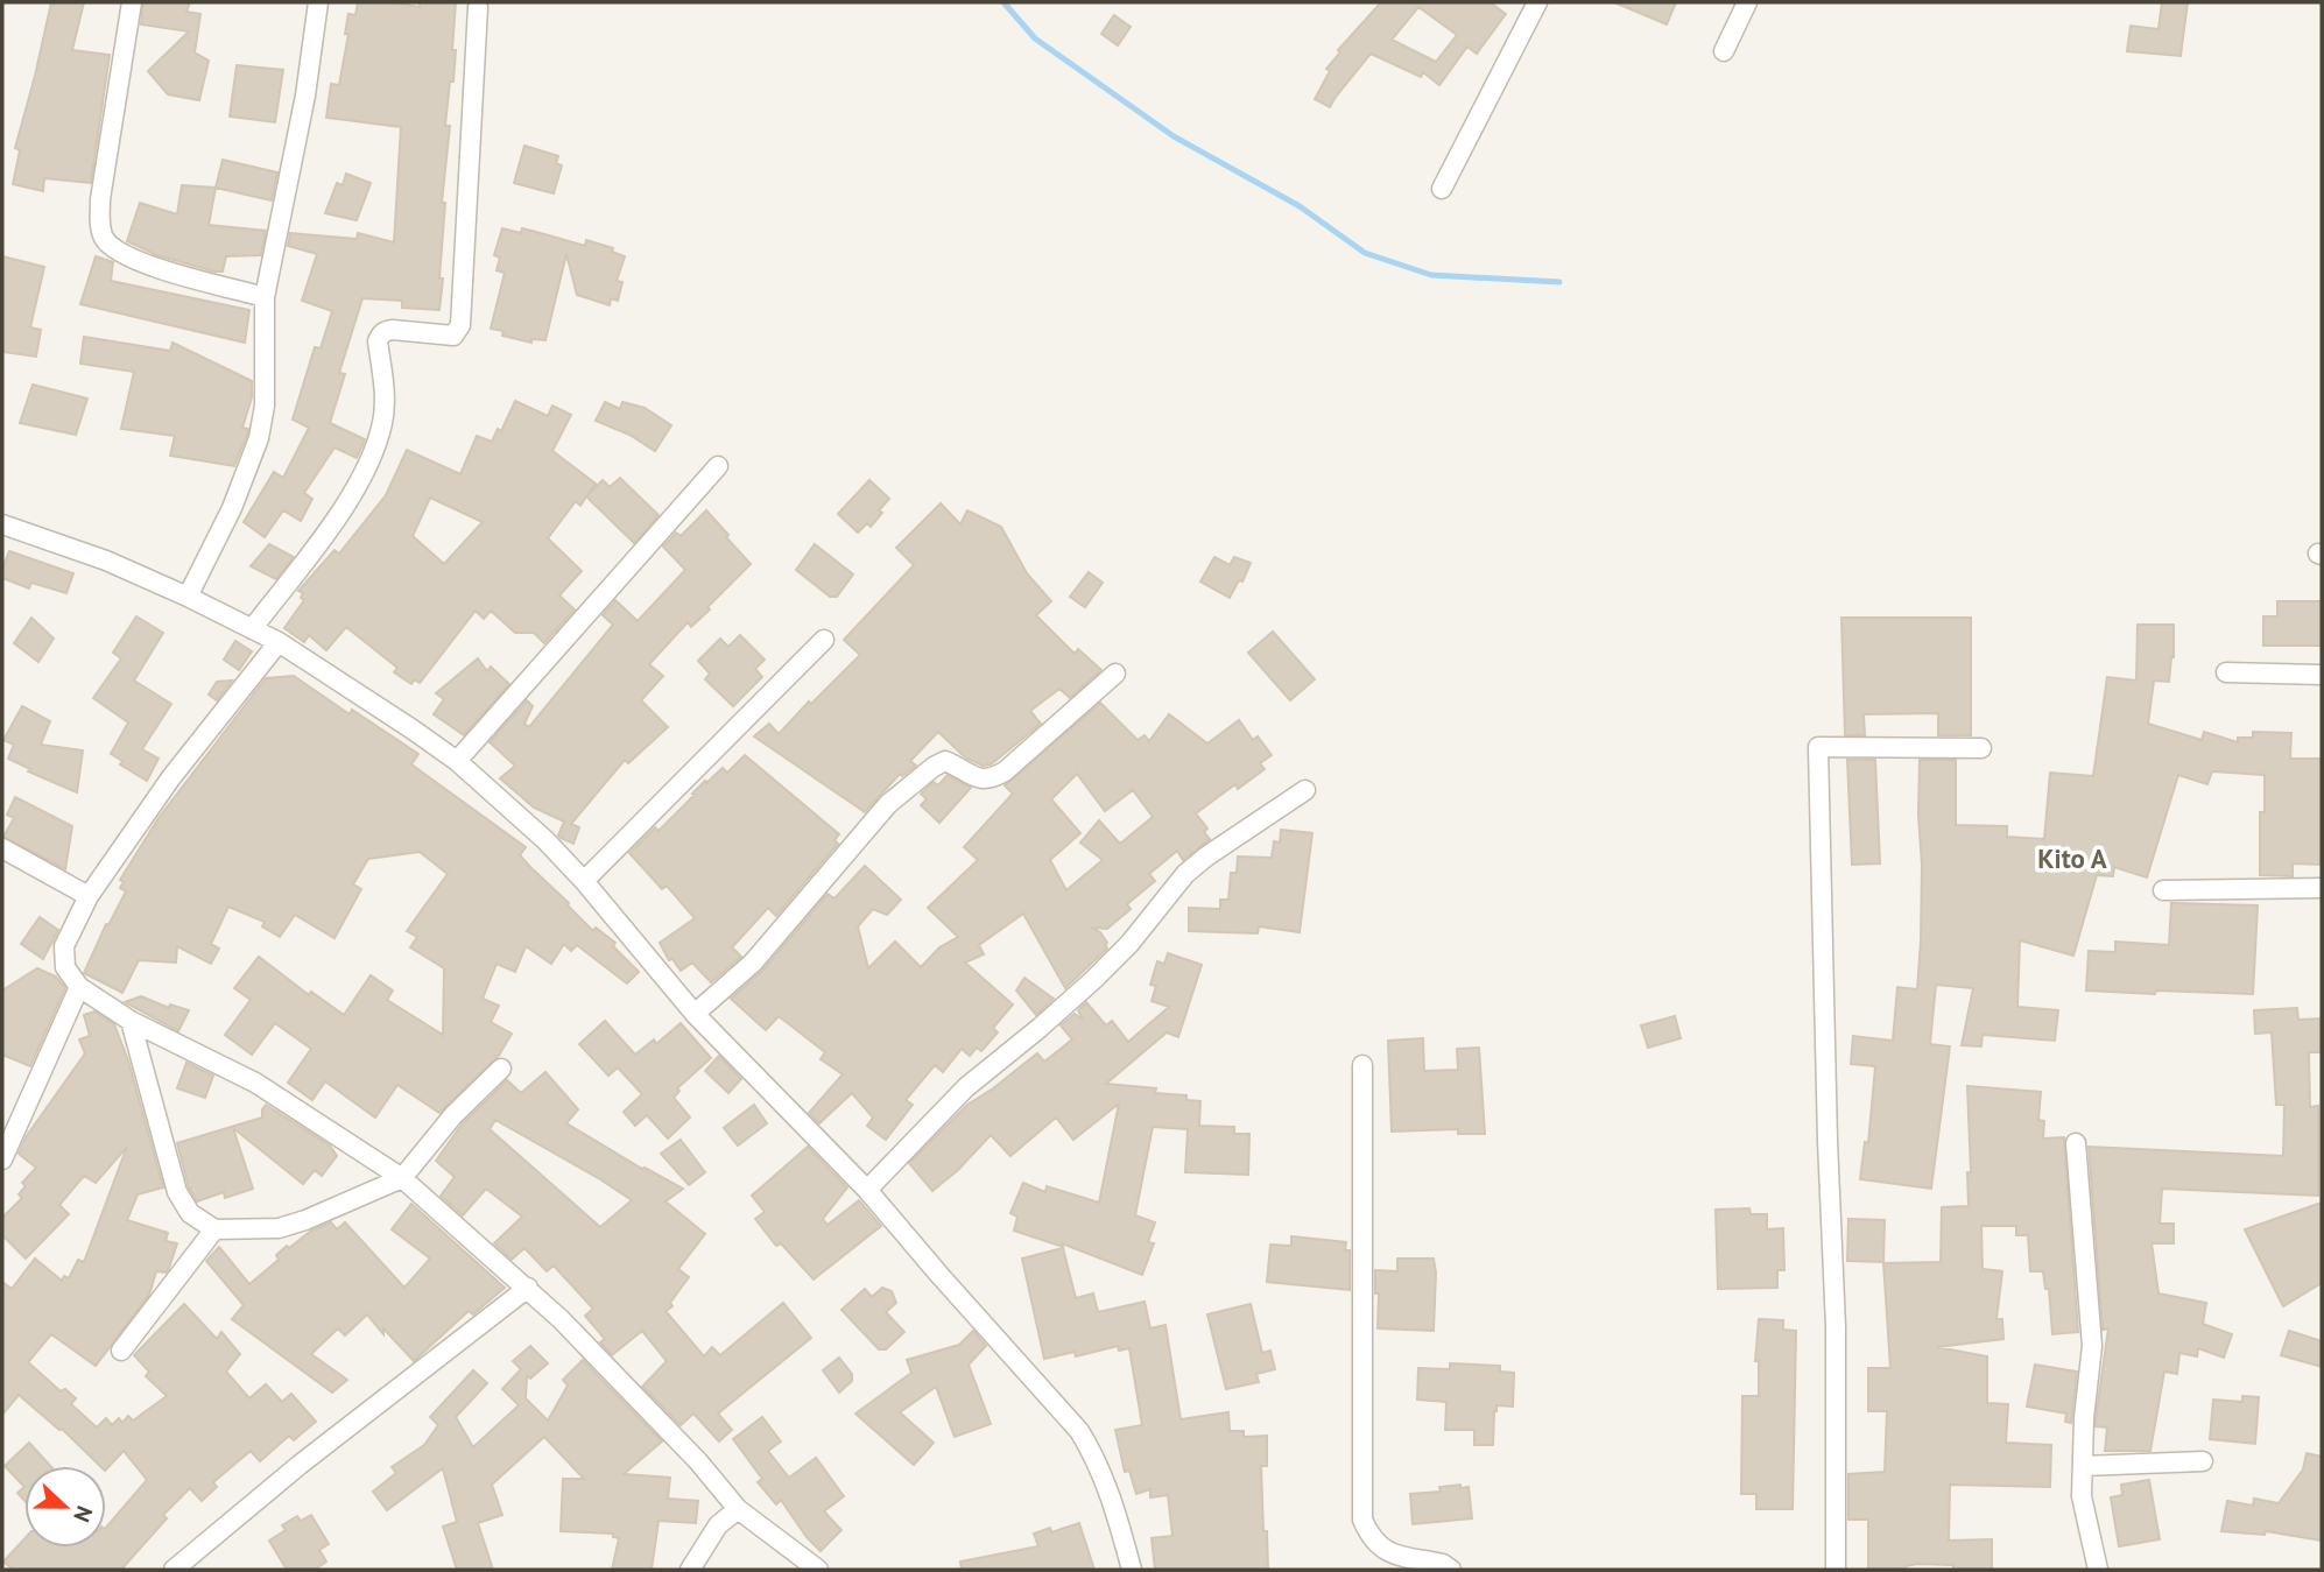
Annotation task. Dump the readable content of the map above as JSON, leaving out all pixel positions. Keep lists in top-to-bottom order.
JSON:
{
  "districts": ["Kito A"],
  "north": "right"
}
